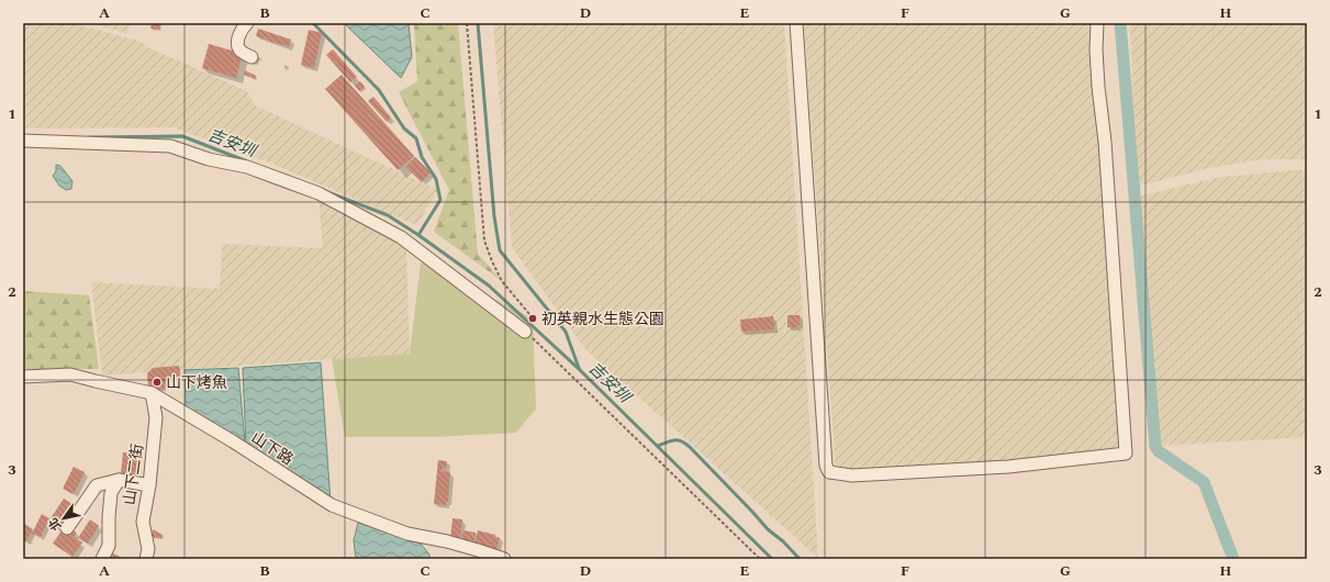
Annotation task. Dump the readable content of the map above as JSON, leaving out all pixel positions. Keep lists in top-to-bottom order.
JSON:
{
  "streets": {
    "street": ["山下路", "山下二街"]
  },
  "crossings": [
    ["山下路", "山下二街"]
  ],
  "water": ["吉安圳"],
  "places": ["初英親水生態公園", "山下烤魚"],
  "north": "bottom left",
  "grid": {
    "columns": [
      "A",
      "B",
      "C",
      "D",
      "E",
      "F",
      "G",
      "H"
    ],
    "rows": ["1", "2", "3"]
  }
}
